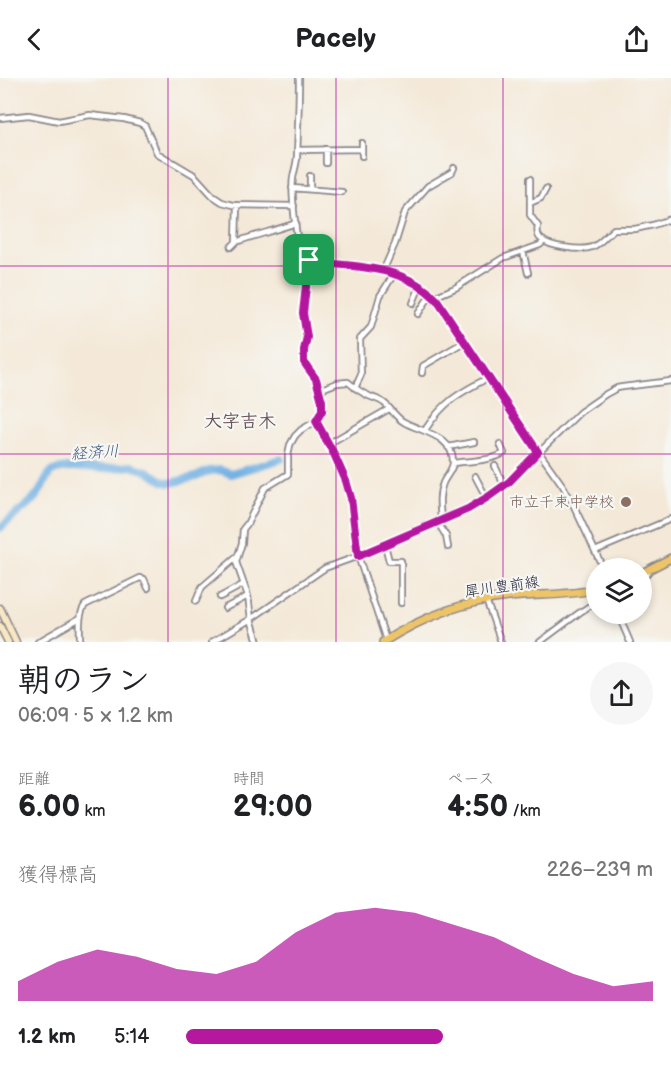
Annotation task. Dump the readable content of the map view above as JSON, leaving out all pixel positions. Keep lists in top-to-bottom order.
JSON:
{
  "streets": {
    "main road": ["犀川豊前線"]
  },
  "districts": ["大字吉木"],
  "water": ["経済川"],
  "places": ["市立千束中学校"],
  "page": {
    "header": "Pacely",
    "heading": ["朝のラン", "06:09 · 5 × 1.2 km"],
    "stats": [
      ["距離", "6.00 km"],
      ["時間", "29:00"],
      ["ペース", "4:50 /km"]
    ],
    "chart": ["獲得標高", "226–239 m"],
    "list": [
      {
        "name": "1.2 km",
        "note": "5:14"
      }
    ]
  }
}
